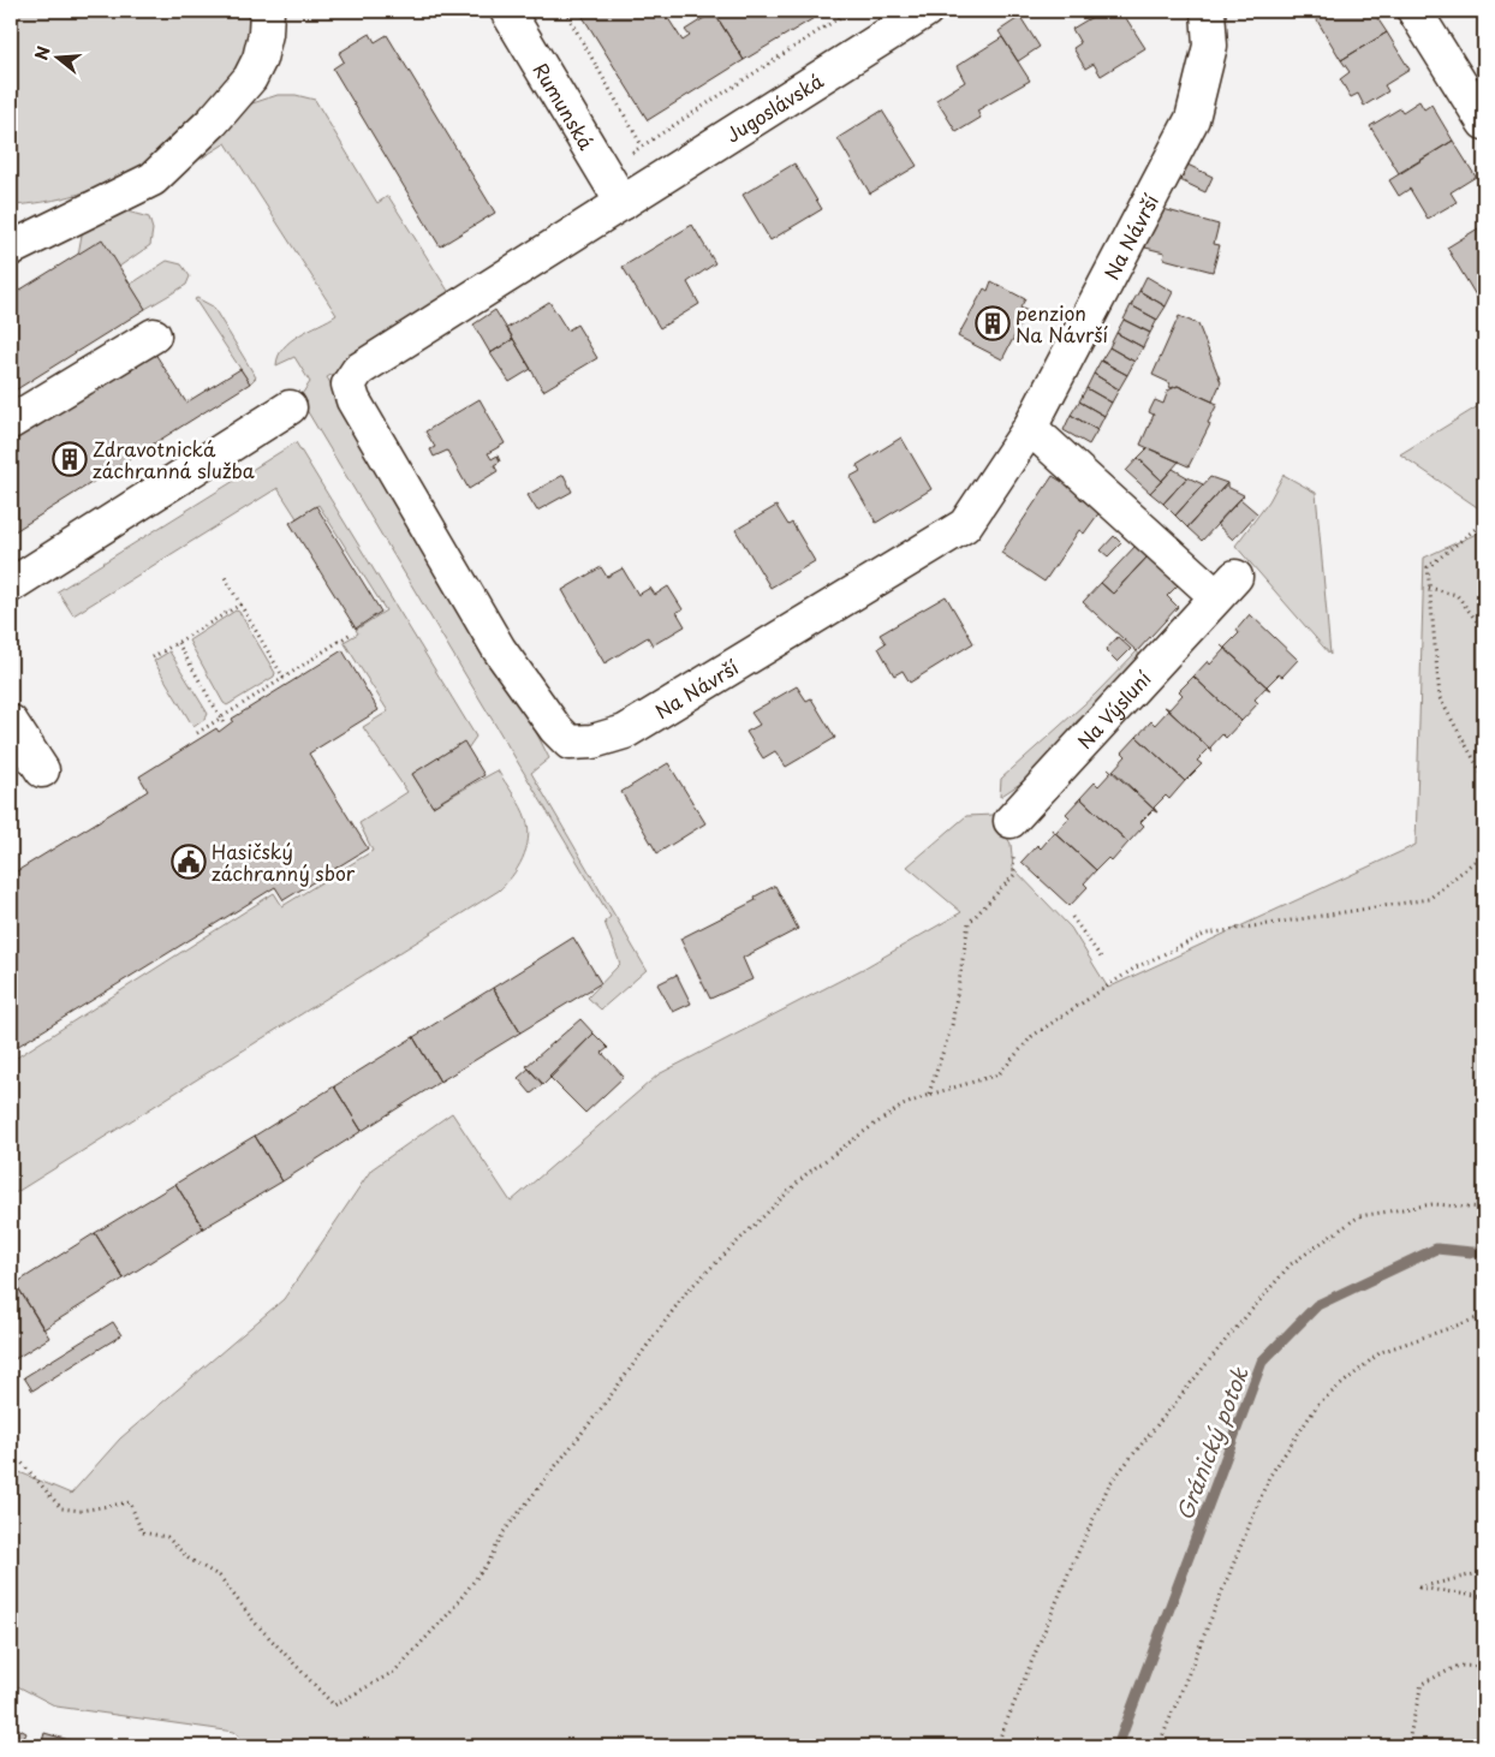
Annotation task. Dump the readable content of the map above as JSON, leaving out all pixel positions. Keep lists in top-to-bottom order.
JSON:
{
  "streets": {
    "street": [
      "Rumunská",
      "Jugoslávská",
      "Na Návrší",
      "Na Výsluní"
    ]
  },
  "crossings": [
    ["Rumunská", "Jugoslávská"],
    ["Rumunská", "Na Návrší"],
    ["Jugoslávská", "Na Návrší"],
    ["Na Návrší", "Na Výsluní"]
  ],
  "water": ["Gránický potok"],
  "places": {
    "building": ["penzion Na Návrší", "Zdravotnická záchranná služba"],
    "public building": ["Hasičský záchranný sbor"]
  },
  "north": "left"
}
